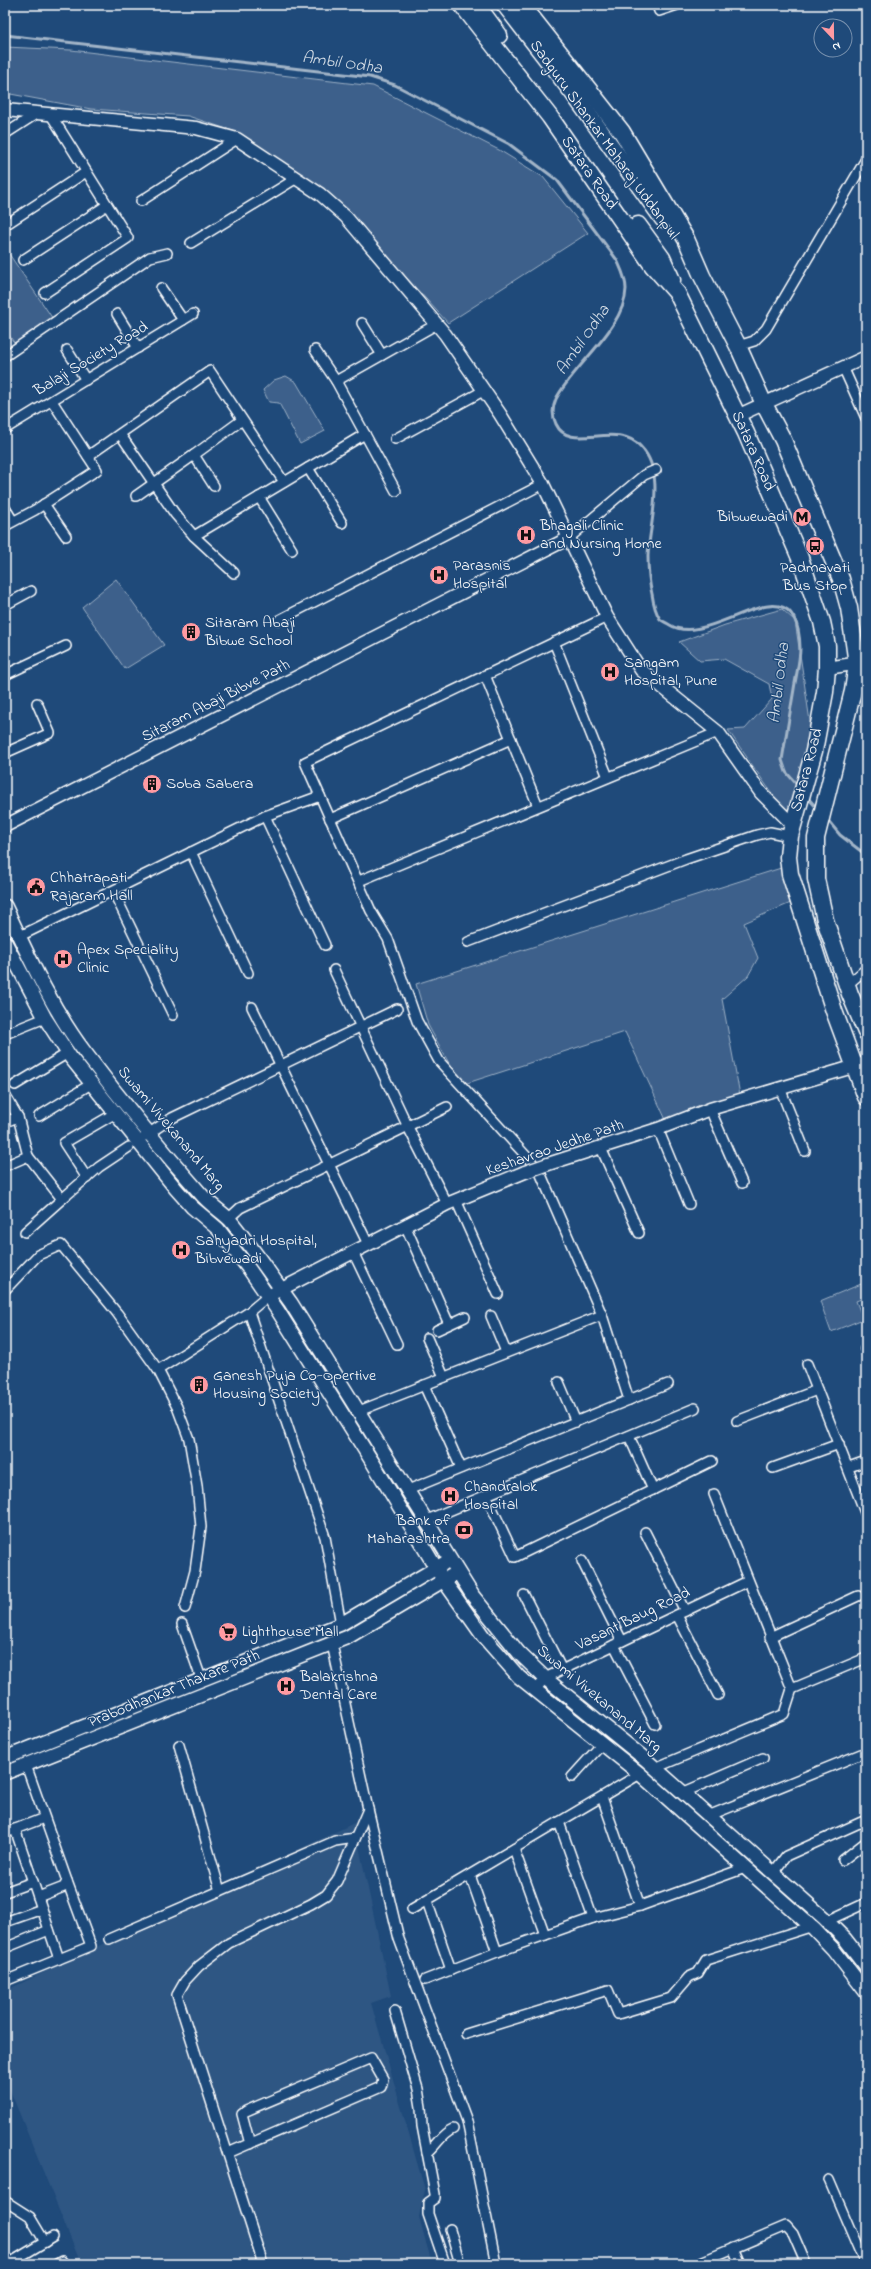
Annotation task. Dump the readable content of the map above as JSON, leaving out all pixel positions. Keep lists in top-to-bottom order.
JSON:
{
  "streets": {
    "highway": ["Sadguru Shankar Maharaj Uddanpul", "Satara Road"],
    "main road": ["Swami Vivekanand Marg", "Prabodhankar Thakare Path"],
    "street": [
      "Balaji Society Road",
      "Sitaram Abaji Bibve Path",
      "Keshavrao Jedhe Path",
      "Vasant Baug Road"
    ]
  },
  "crossings": [
    ["Sadguru Shankar Maharaj Uddanpul", "Satara Road"],
    ["Satara Road", "Keshavrao Jedhe Path"],
    ["Swami Vivekanand Marg", "Keshavrao Jedhe Path"],
    ["Swami Vivekanand Marg", "Vasant Baug Road"],
    ["Swami Vivekanand Marg", "Prabodhankar Thakare Path"]
  ],
  "water": ["Ambil Odha"],
  "places": {
    "metro station": ["Bibwewadi"],
    "hospital": [
      "Bhagali Clinic and Nursing Home",
      "Parasnis Hospital",
      "Sangam Hospital, Pune",
      "Apex Speciality Clinic",
      "Sahyadri Hospital, Bibvewadi",
      "Chandralok Hospital",
      "Balakrishna Dental Care"
    ],
    "bus stop": ["Padmavati Bus Stop"],
    "building": ["Sitaram Abaji Bibwe School", "Soba Sabera", "Ganesh Puja Co-Opertive Housing Society"],
    "public building": ["Chhatrapati Rajaram Hall"],
    "bank": ["Bank of Maharashtra"],
    "supermarket": ["Lighthouse Mall"]
  },
  "north": "bottom"
}
